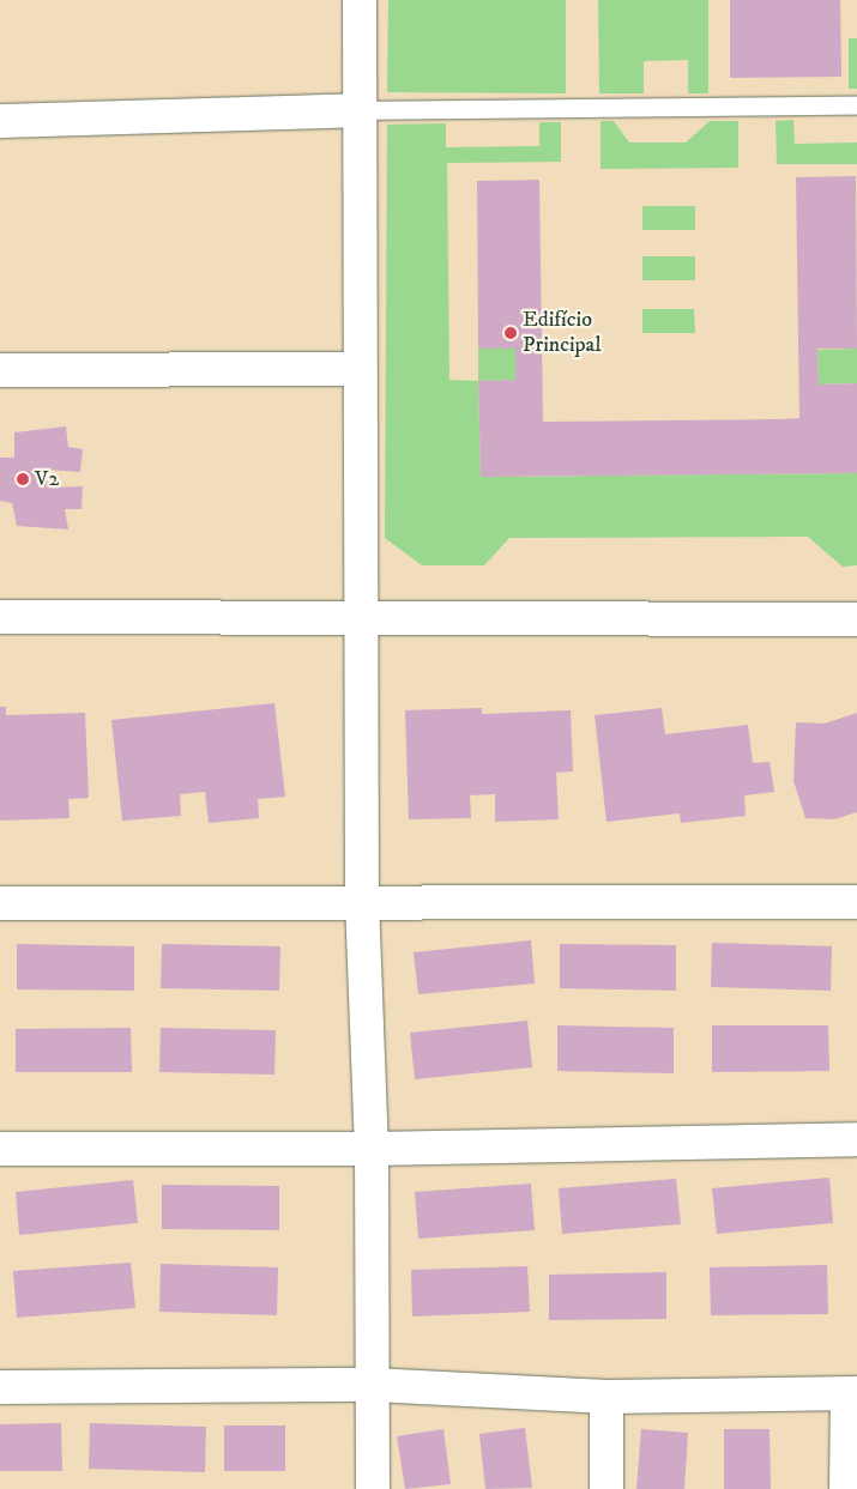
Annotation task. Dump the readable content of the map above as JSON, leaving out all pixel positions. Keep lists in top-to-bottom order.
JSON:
{
  "places": ["Edifício Principal", "V2"]
}
